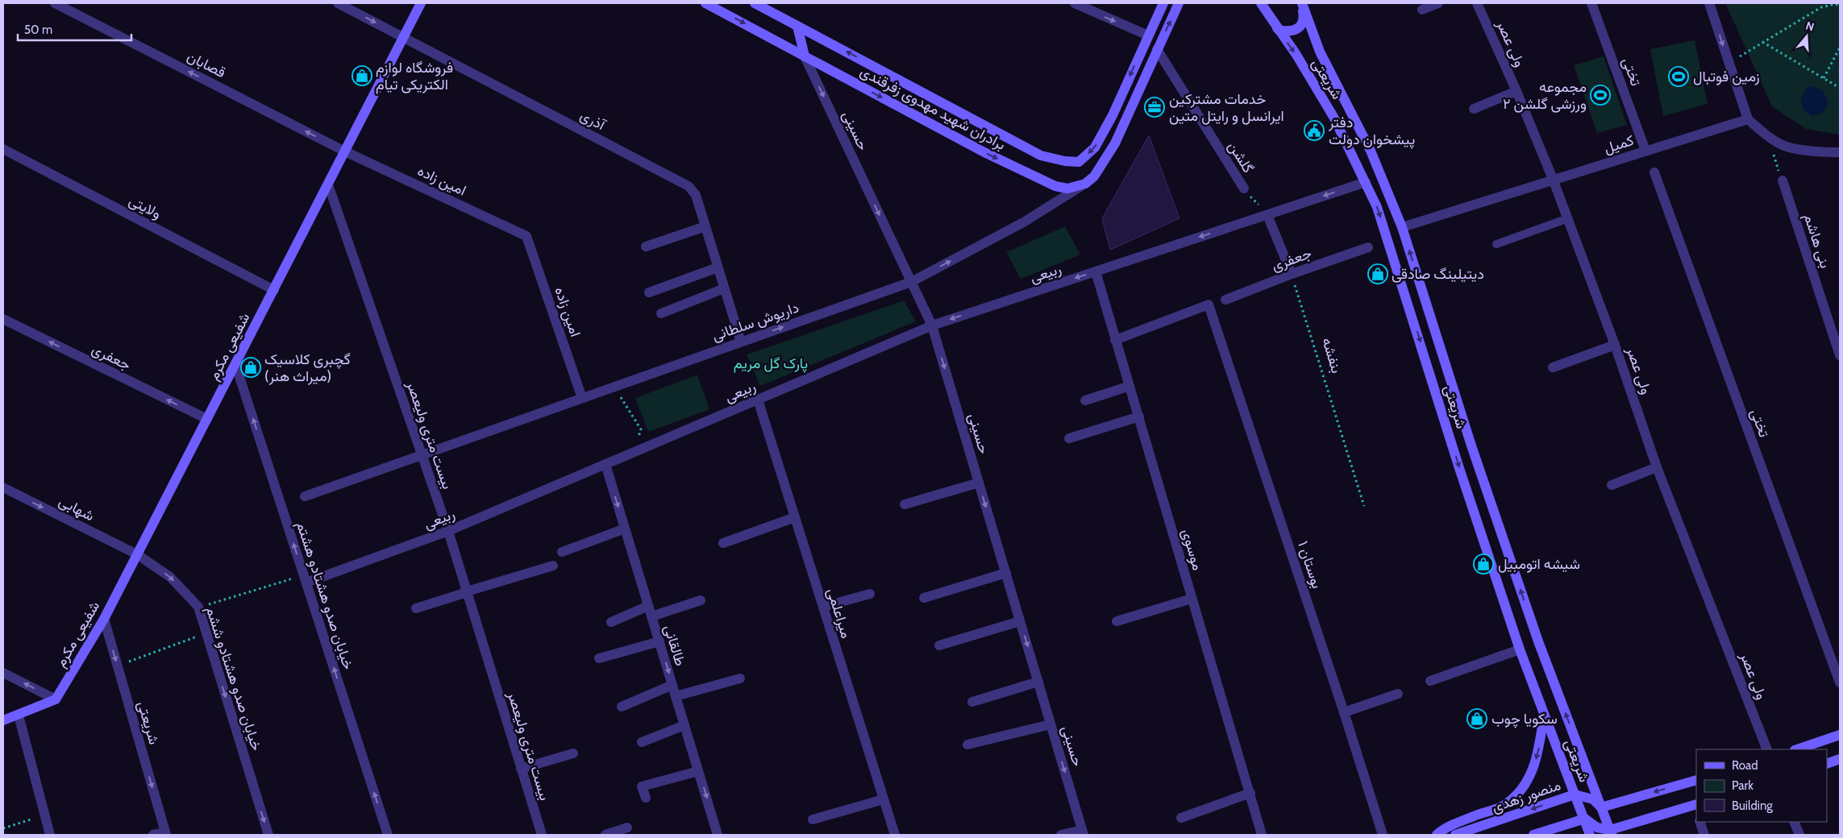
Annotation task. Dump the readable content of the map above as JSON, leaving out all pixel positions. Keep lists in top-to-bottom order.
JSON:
{
  "streets": {
    "main road": [
      "شریعتی",
      "برادران شهید مهدوی زفرقندی",
      "شفیعی مکرم",
      "منصور زهدی"
    ],
    "street": [
      "ولی عصر",
      "قصابان",
      "تختی",
      "آذری",
      "حسینی",
      "کمیل",
      "گلشن",
      "امين زاده",
      "ولایتی",
      "بنی هاشم",
      "جعفری",
      "ربیعی",
      "امین زاده",
      "داریوش سلطانی",
      "بیست متری ولیعصر",
      "شهابی",
      "موسوی",
      "بوستان ۱",
      "خیابان صدو هشتادو هشتم",
      "میراعلمی",
      "طالقانی",
      "خیابان صدو هشتادو ششم"
    ],
    "path": ["بنفشه"]
  },
  "crossings": [
    ["ولی عصر", "کمیل"],
    ["قصابان", "امين زاده"],
    ["قصابان", "شفیعی مکرم"],
    ["تختی", "کمیل"],
    ["شریعتی", "کمیل"],
    ["شریعتی", "ربیعی"],
    ["شریعتی", "شفیعی مکرم"],
    ["شریعتی", "منصور زهدی"],
    ["برادران شهید مهدوی زفرقندی", "حسینی"],
    ["برادران شهید مهدوی زفرقندی", "داریوش سلطانی"],
    ["آذری", "داریوش سلطانی"],
    ["آذری", "شفیعی مکرم"],
    ["حسینی", "ربیعی"],
    ["حسینی", "داریوش سلطانی"],
    ["گلشن", "ربیعی"],
    ["امين زاده", "امین زاده"],
    ["امين زاده", "شفیعی مکرم"],
    ["ولایتی", "شفیعی مکرم"],
    ["جعفری", "شفیعی مکرم"],
    ["جعفری", "بنفشه"],
    ["ربیعی", "بیست متری ولیعصر"],
    ["ربیعی", "موسوی"],
    ["ربیعی", "خیابان صدو هشتادو هشتم"],
    ["ربیعی", "میراعلمی"],
    ["ربیعی", "طالقانی"],
    ["امین زاده", "داریوش سلطانی"],
    ["داریوش سلطانی", "بیست متری ولیعصر"],
    ["شفیعی مکرم", "بیست متری ولیعصر"],
    ["شفیعی مکرم", "شهابی"],
    ["شفیعی مکرم", "خیابان صدو هشتادو هشتم"],
    ["شفیعی مکرم", "خیابان صدو هشتادو ششم"],
    ["شهابی", "خیابان صدو هشتادو ششم"],
    ["موسوی", "بوستان ۱"]
  ],
  "one_way": [
    "قصابان",
    "حسینی",
    "جعفری",
    "ربیعی",
    "داریوش سلطانی",
    "شهابی",
    "خیابان صدو هشتادو هشتم",
    "طالقانی",
    "خیابان صدو هشتادو ششم"
  ],
  "parks": ["پارک گل مریم"],
  "places": {
    "shop": [
      "فروشگاه لوازم الکتریکی تیام",
      "دیتیلینگ صادقی",
      "گچبری کلاسیک (میراث هنر)",
      "شیشه اتومبیل",
      "سکویا چوب"
    ],
    "sports": ["زمین فوتبال", "مجموعه ورزشی گلشن ۲"],
    "office": ["خدمات مشترکین ایرانسل و رایتل متین"],
    "public building": ["دفتر پیشخوان دولت"]
  },
  "legend": ["Road", "Park", "Building"],
  "scale_bar": "50 m",
  "north": "top"
}
